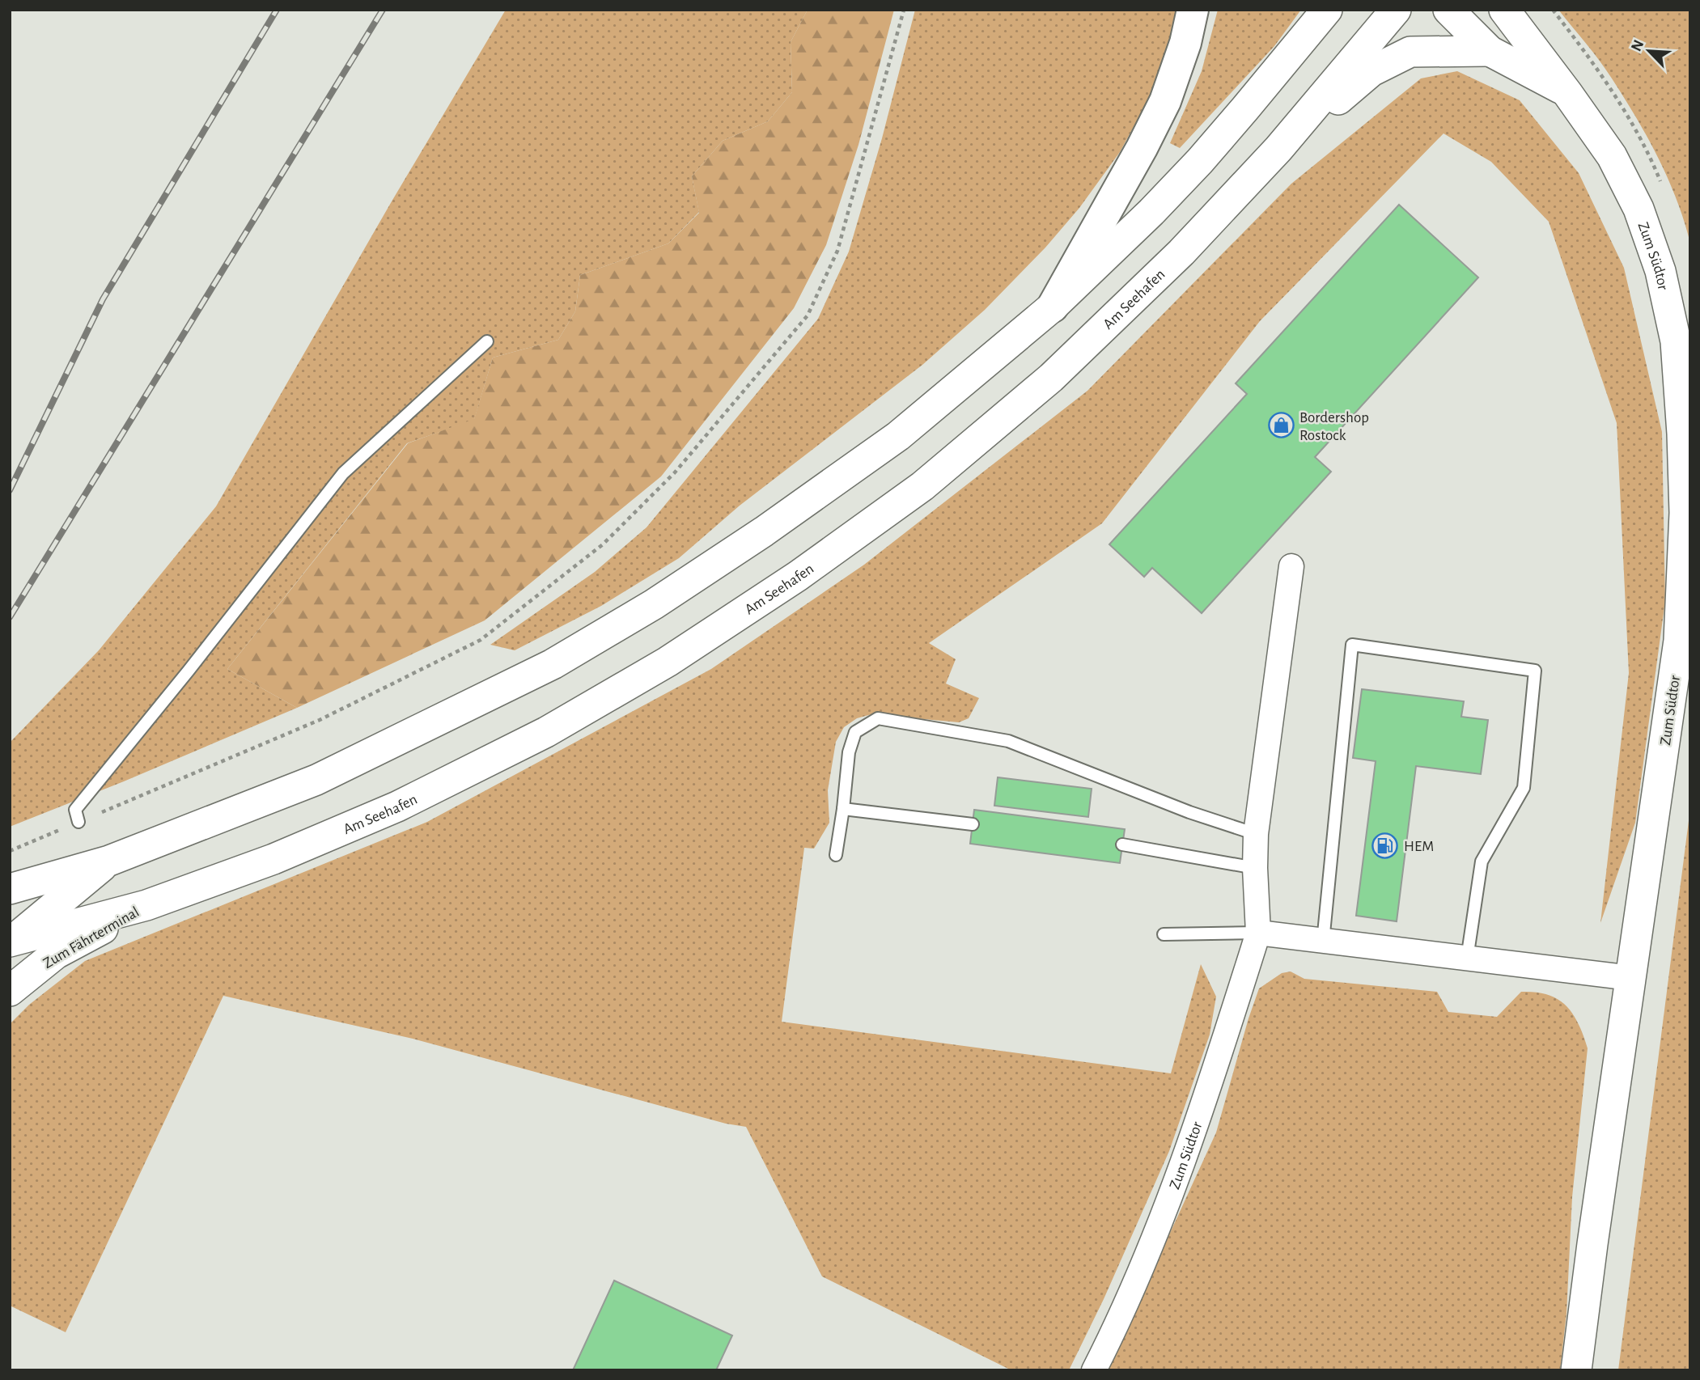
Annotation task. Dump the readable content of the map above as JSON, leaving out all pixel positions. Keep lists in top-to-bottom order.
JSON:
{
  "streets": {
    "street": ["Zum Südtor", "Am Seehafen", "Zum Fährterminal"]
  },
  "crossings": [
    ["Am Seehafen", "Zum Fährterminal"]
  ],
  "places": {
    "shop": ["Bordershop Rostock"],
    "fuel station": ["HEM"]
  },
  "north": "top left"
}
